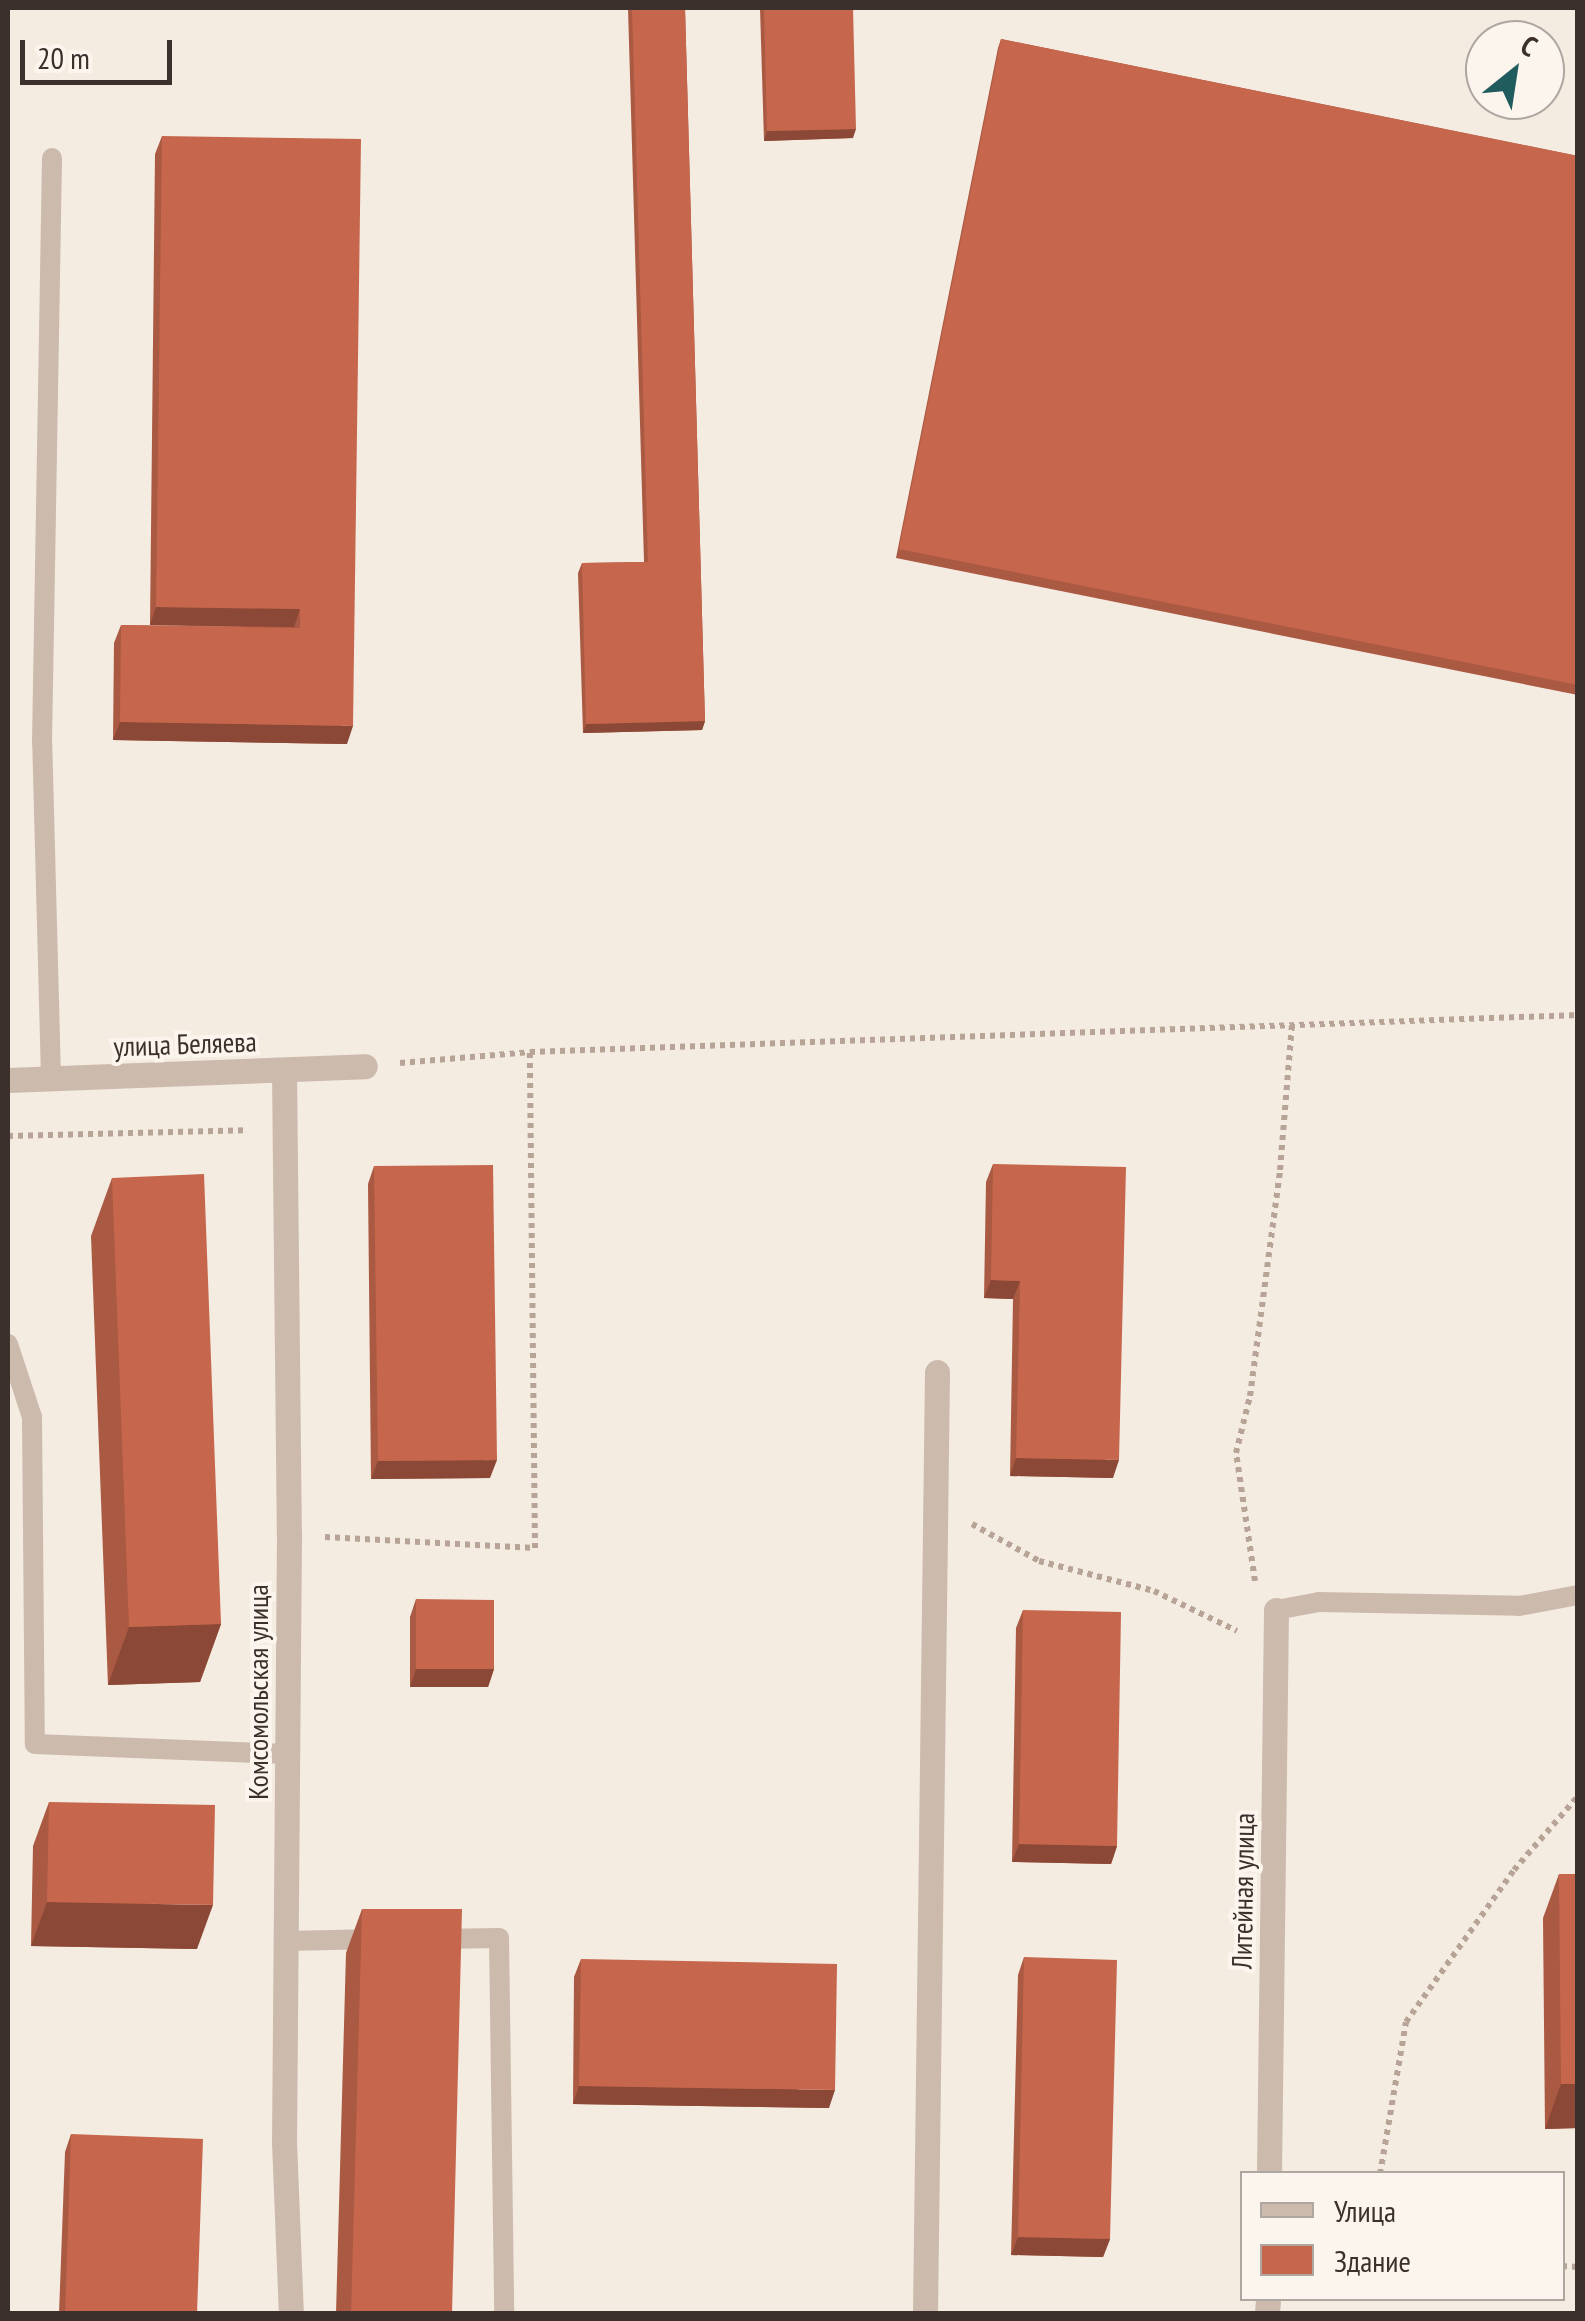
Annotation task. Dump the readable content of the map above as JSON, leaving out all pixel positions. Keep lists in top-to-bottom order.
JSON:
{
  "streets": {
    "street": ["улица Беляева", "Комсомольская улица", "Литейная улица"]
  },
  "crossings": [
    ["улица Беляева", "Комсомольская улица"]
  ],
  "legend": ["Улица", "Здание"],
  "scale_bar": "20 m",
  "north": "top right"
}
